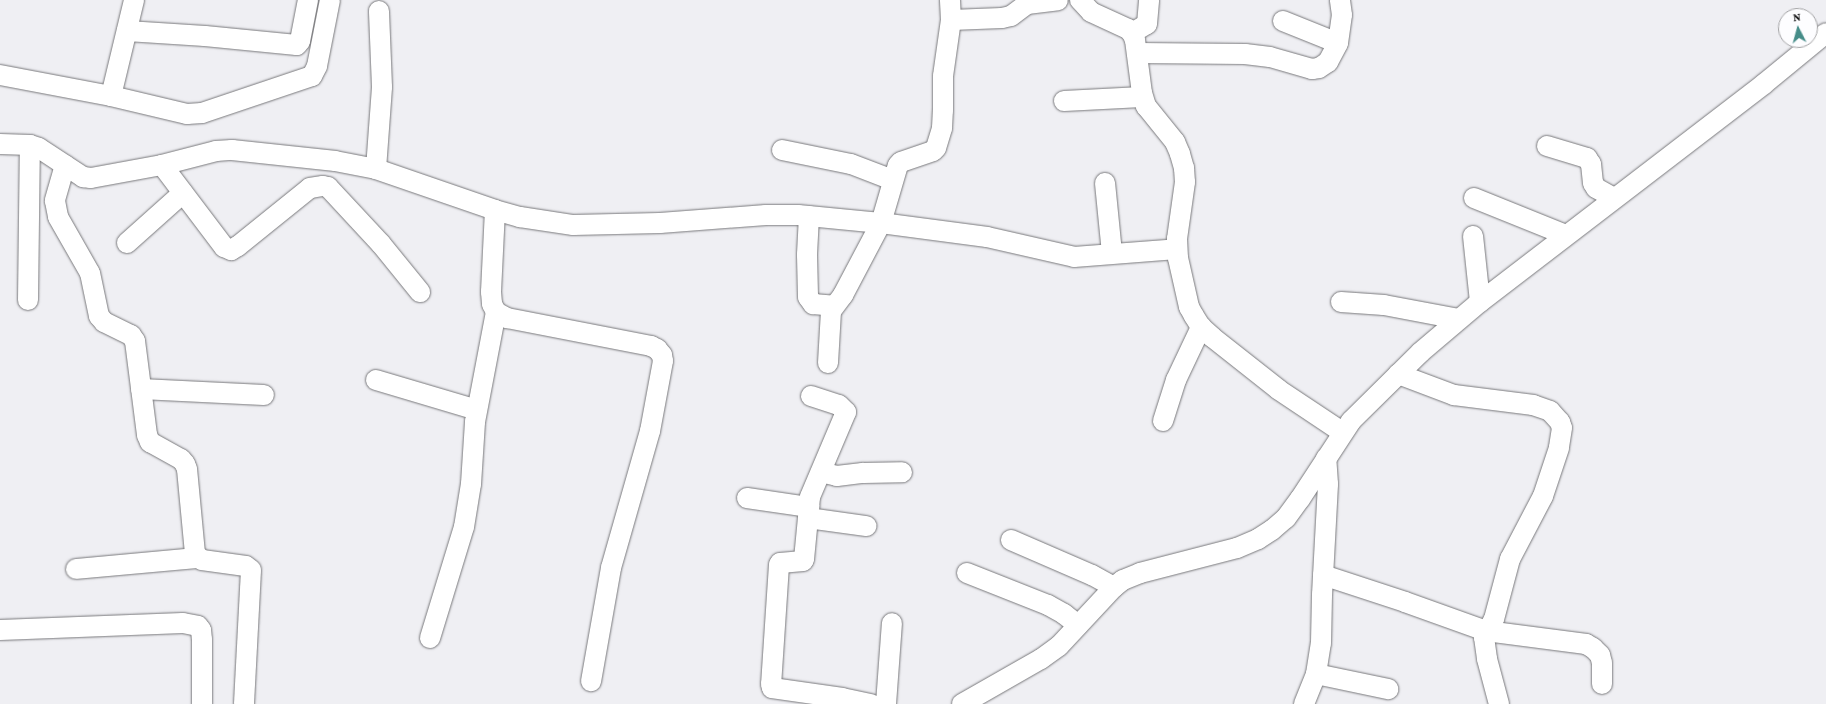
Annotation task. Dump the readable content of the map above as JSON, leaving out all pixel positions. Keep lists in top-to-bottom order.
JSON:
{
  "north": "top"
}
